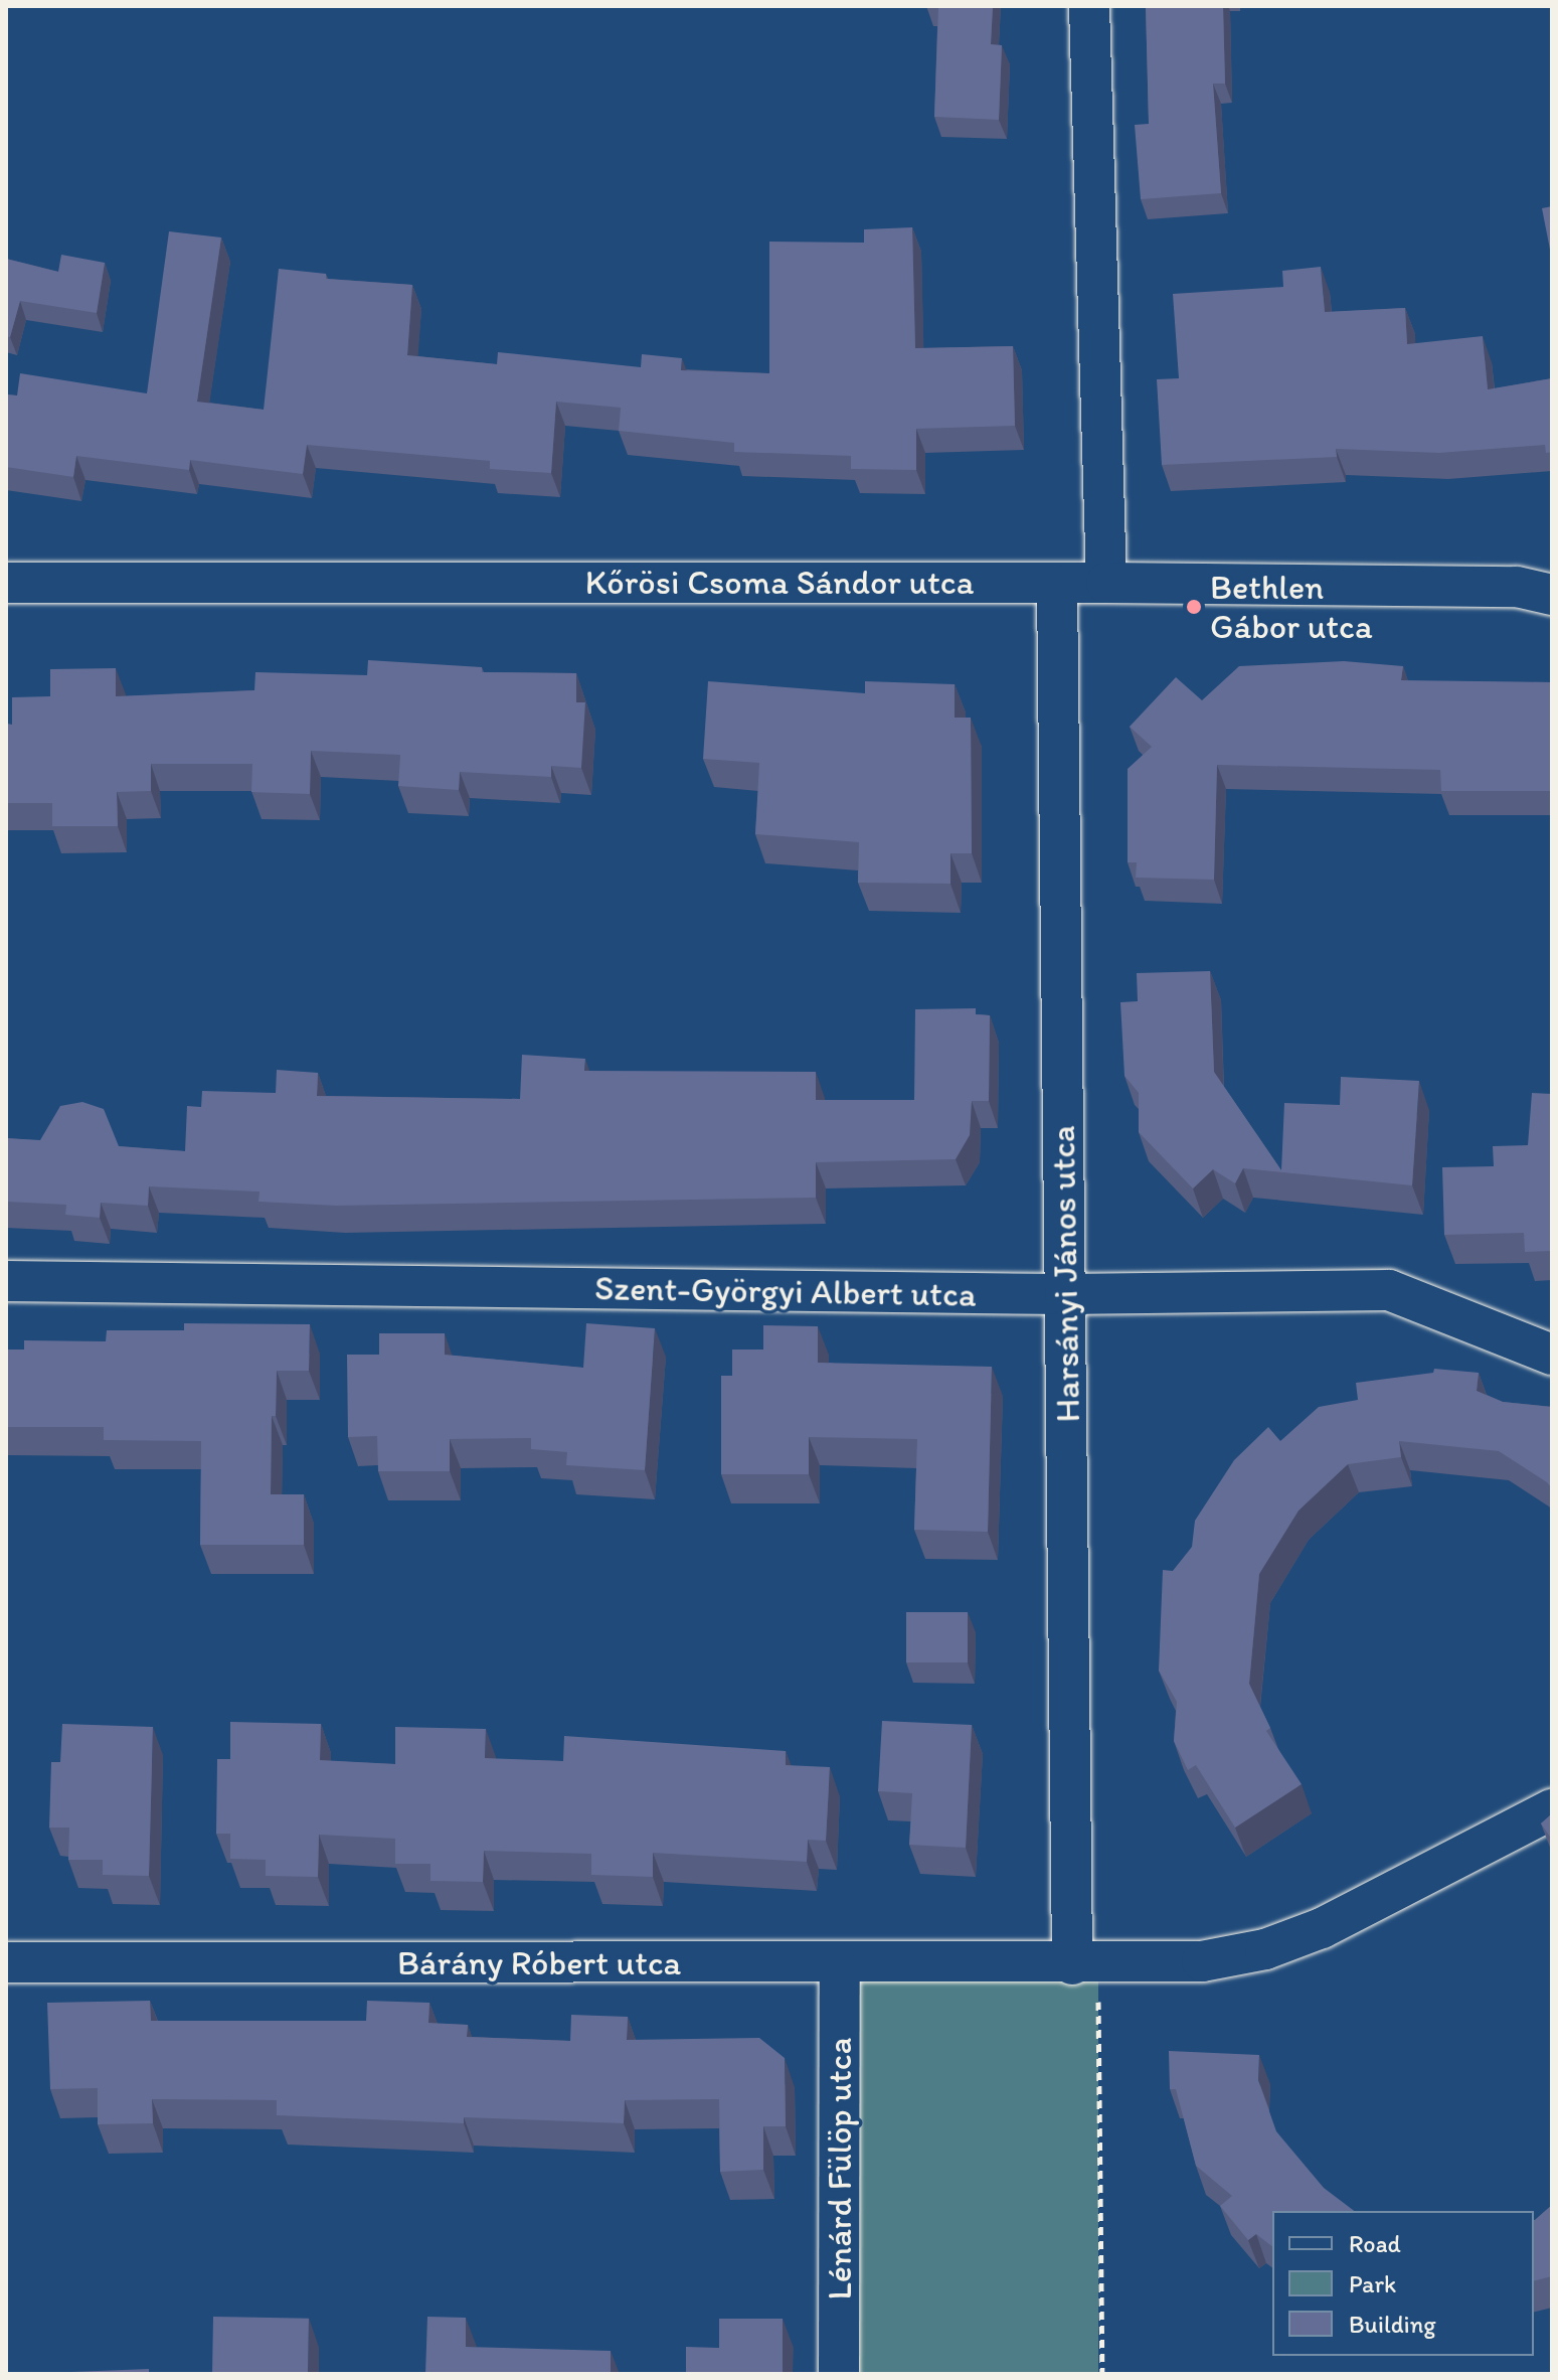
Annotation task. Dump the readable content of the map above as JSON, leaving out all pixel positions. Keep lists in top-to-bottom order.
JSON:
{
  "streets": {
    "street": [
      "Kőrösi Csoma Sándor utca",
      "Harsányi János utca",
      "Szent-Györgyi Albert utca",
      "Bárány Róbert utca",
      "Lénárd Fülöp utca"
    ]
  },
  "crossings": [
    ["Kőrösi Csoma Sándor utca", "Harsányi János utca"],
    ["Harsányi János utca", "Szent-Györgyi Albert utca"],
    ["Harsányi János utca", "Bárány Róbert utca"],
    ["Bárány Róbert utca", "Lénárd Fülöp utca"]
  ],
  "places": ["Bethlen Gábor utca"],
  "legend": ["Road", "Park", "Building"]
}
